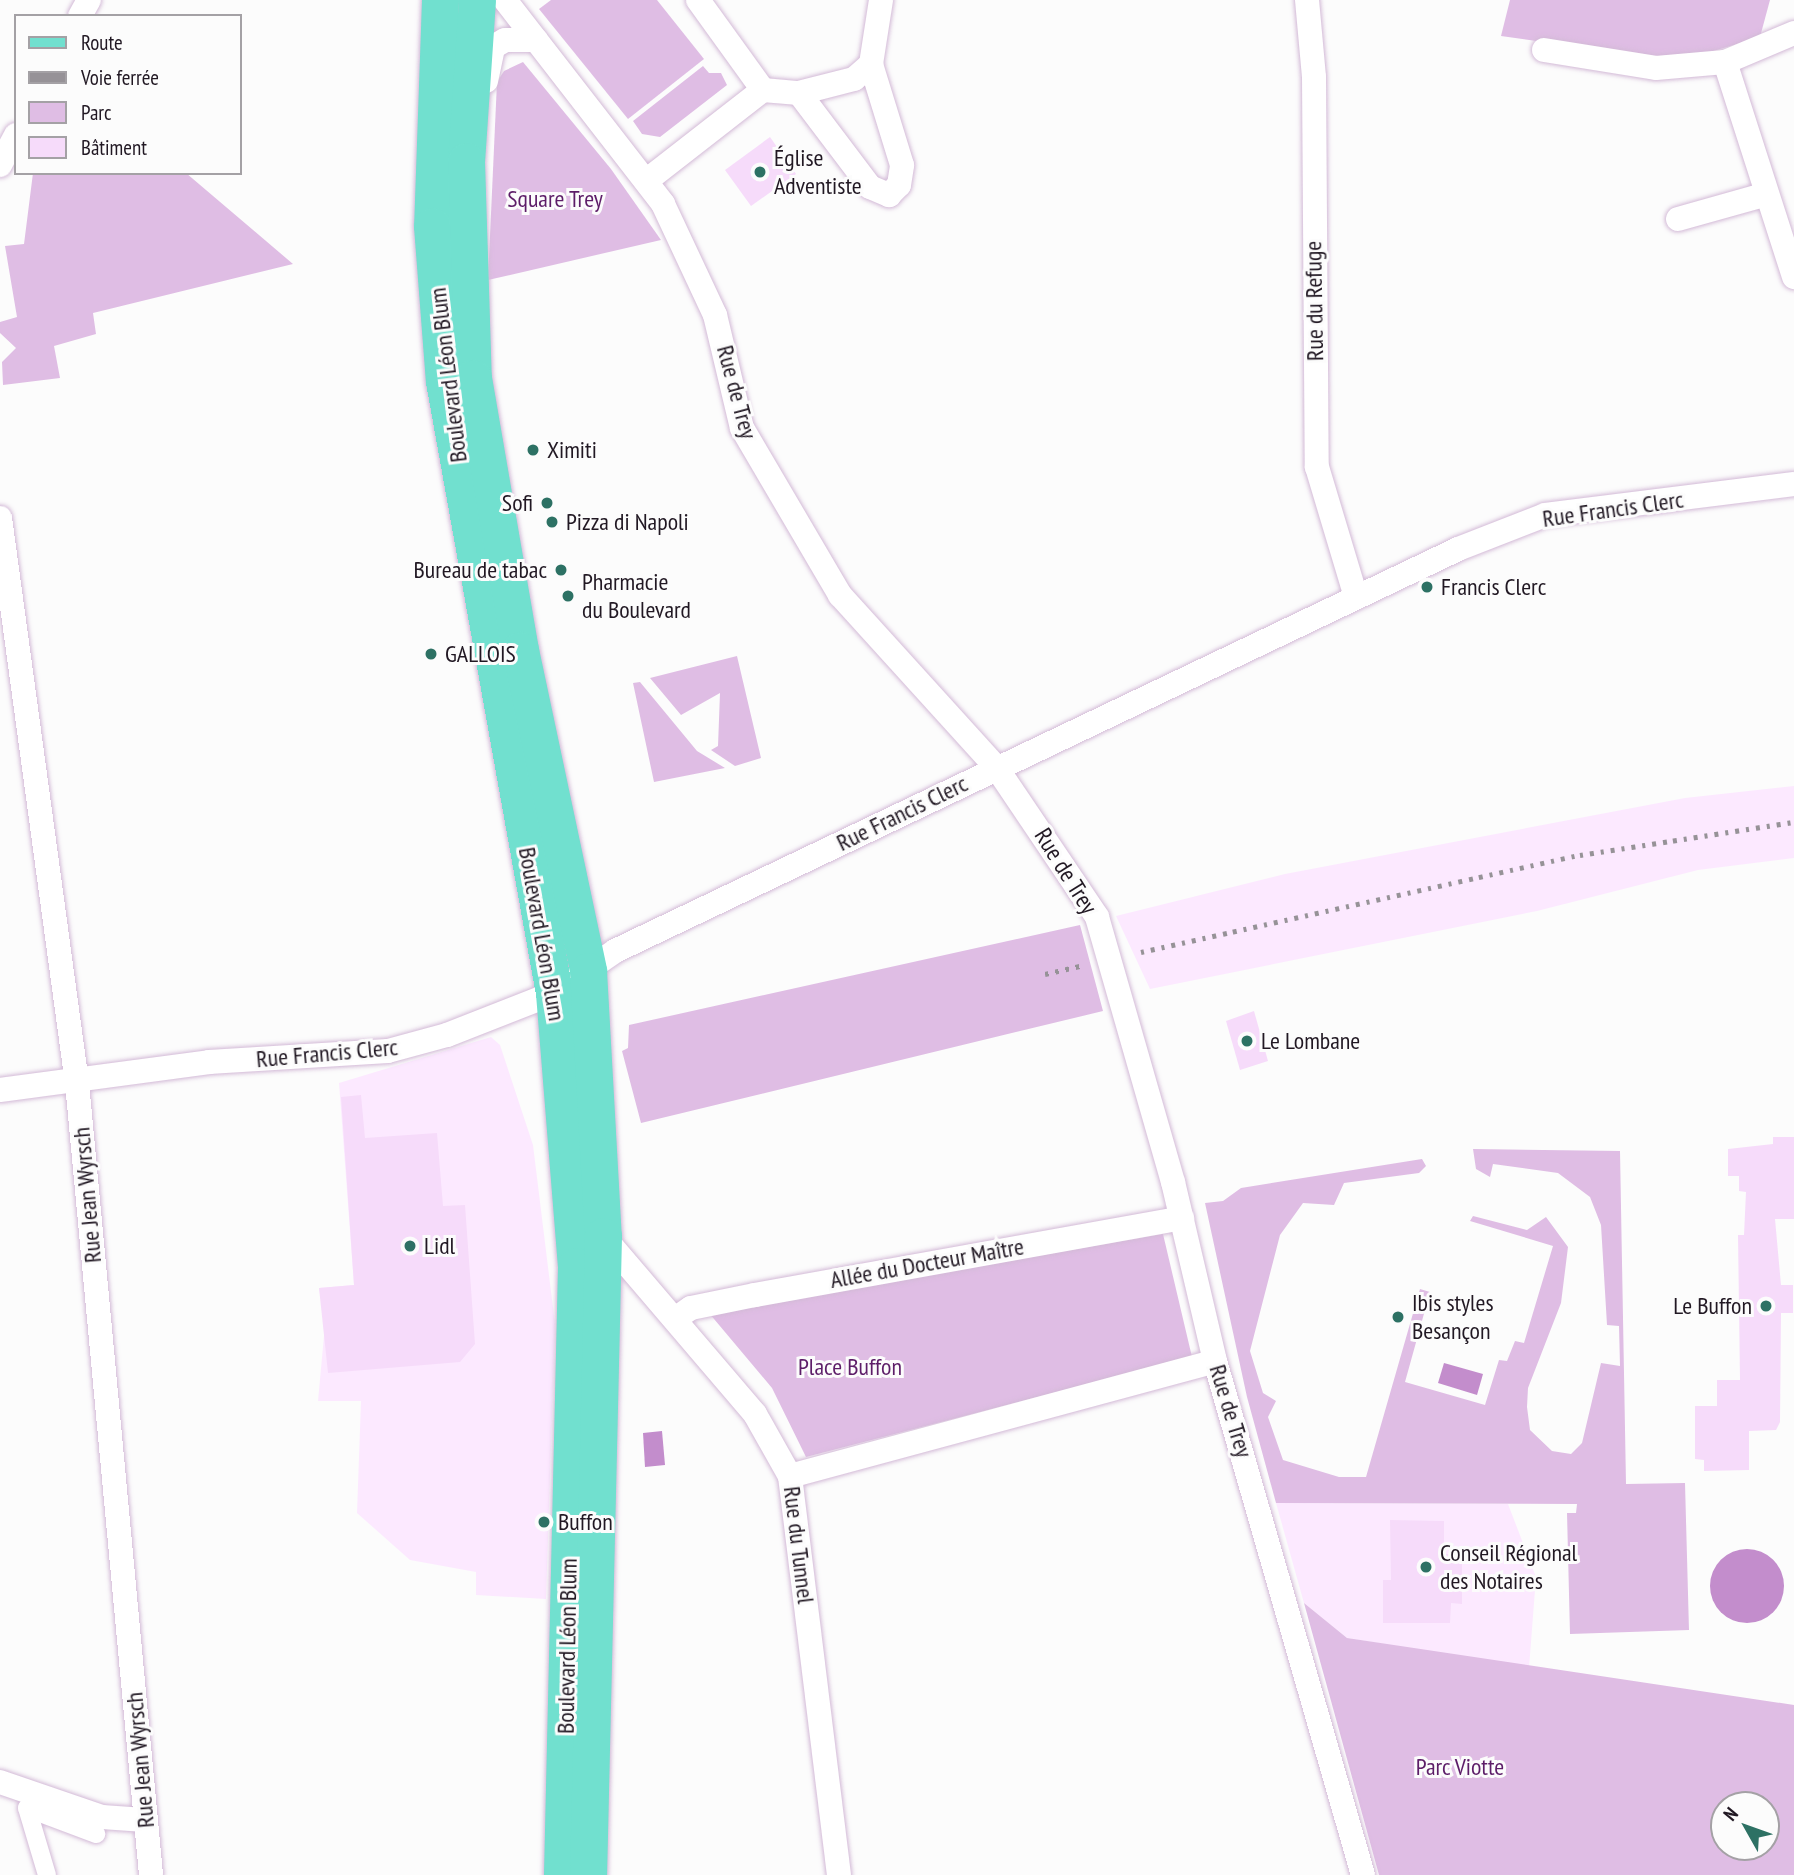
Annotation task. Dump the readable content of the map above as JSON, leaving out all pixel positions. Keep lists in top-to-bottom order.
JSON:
{
  "streets": {
    "main road": ["Boulevard Léon Blum"],
    "street": [
      "Rue du Refuge",
      "Rue de Trey",
      "Rue Francis Clerc",
      "Rue Jean Wyrsch",
      "Allée du Docteur Maître",
      "Rue du Tunnel"
    ]
  },
  "crossings": [
    ["Rue du Refuge", "Rue Francis Clerc"],
    ["Boulevard Léon Blum", "Rue de Trey"],
    ["Boulevard Léon Blum", "Rue Francis Clerc"],
    ["Boulevard Léon Blum", "Rue du Tunnel"],
    ["Rue de Trey", "Rue Francis Clerc"],
    ["Rue de Trey", "Allée du Docteur Maître"],
    ["Rue Francis Clerc", "Rue Jean Wyrsch"],
    ["Allée du Docteur Maître", "Rue du Tunnel"]
  ],
  "parks": ["Square Trey", "Place Buffon", "Parc Viotte"],
  "places": [
    "Église Adventiste",
    "Ximiti",
    "Sofi",
    "Pizza di Napoli",
    "Bureau de tabac",
    "Francis Clerc",
    "Pharmacie du Boulevard",
    "GALLOIS",
    "Le Lombane",
    "Lidl",
    "Le Buffon",
    "Ibis styles Besançon",
    "Buffon",
    "Conseil Régional des Notaires"
  ],
  "legend": [
    "Route",
    "Voie ferrée",
    "Parc",
    "Bâtiment"
  ],
  "north": "top left"
}
